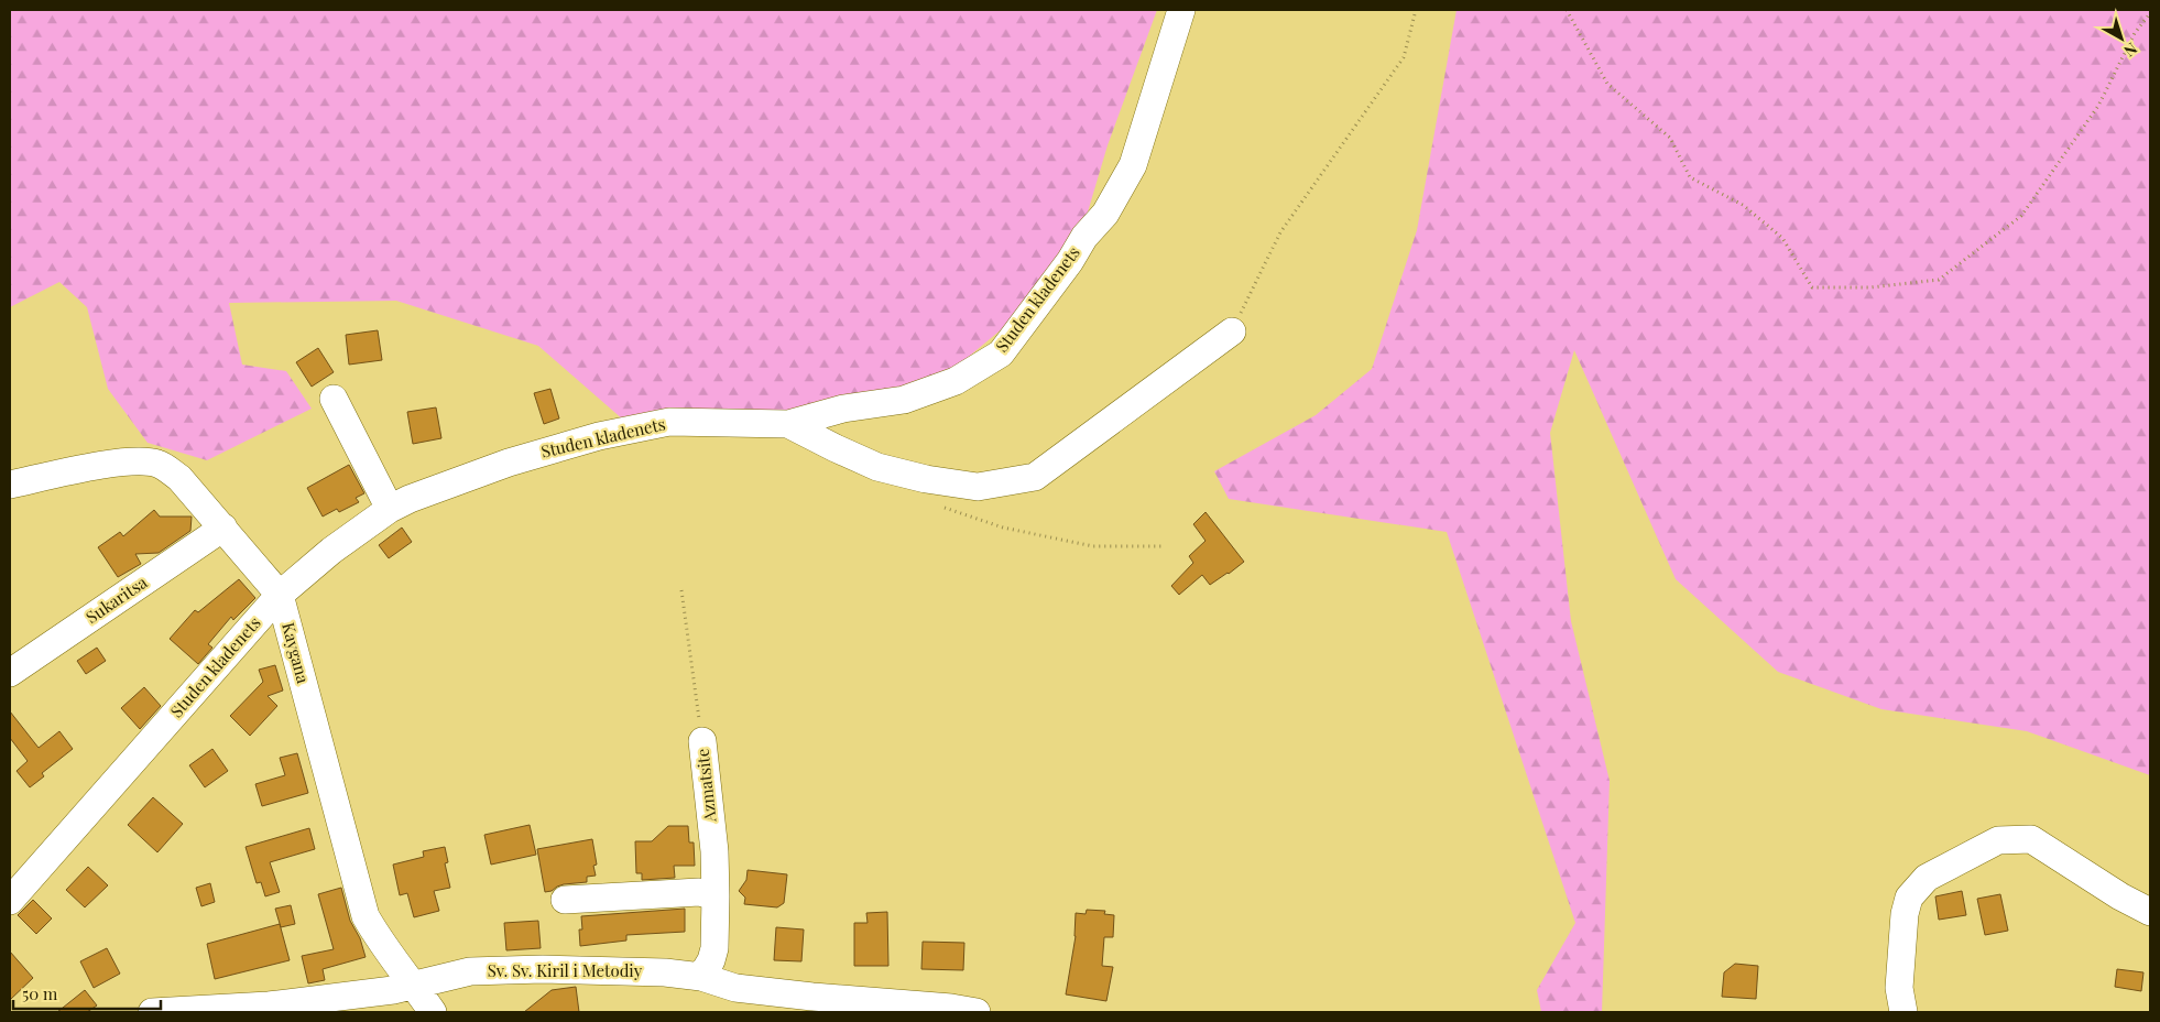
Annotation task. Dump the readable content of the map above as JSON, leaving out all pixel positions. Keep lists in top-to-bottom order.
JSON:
{
  "streets": {
    "street": [
      "Studen kladenets",
      "Sukaritsa",
      "Kaygana",
      "Azmatsite",
      "Sv. Sv. Kiril i Metodiy"
    ]
  },
  "crossings": [
    ["Studen kladenets", "Kaygana"],
    ["Sukaritsa", "Kaygana"],
    ["Kaygana", "Sv. Sv. Kiril i Metodiy"],
    ["Azmatsite", "Sv. Sv. Kiril i Metodiy"]
  ],
  "scale_bar": "50 m",
  "north": "bottom right"
}
